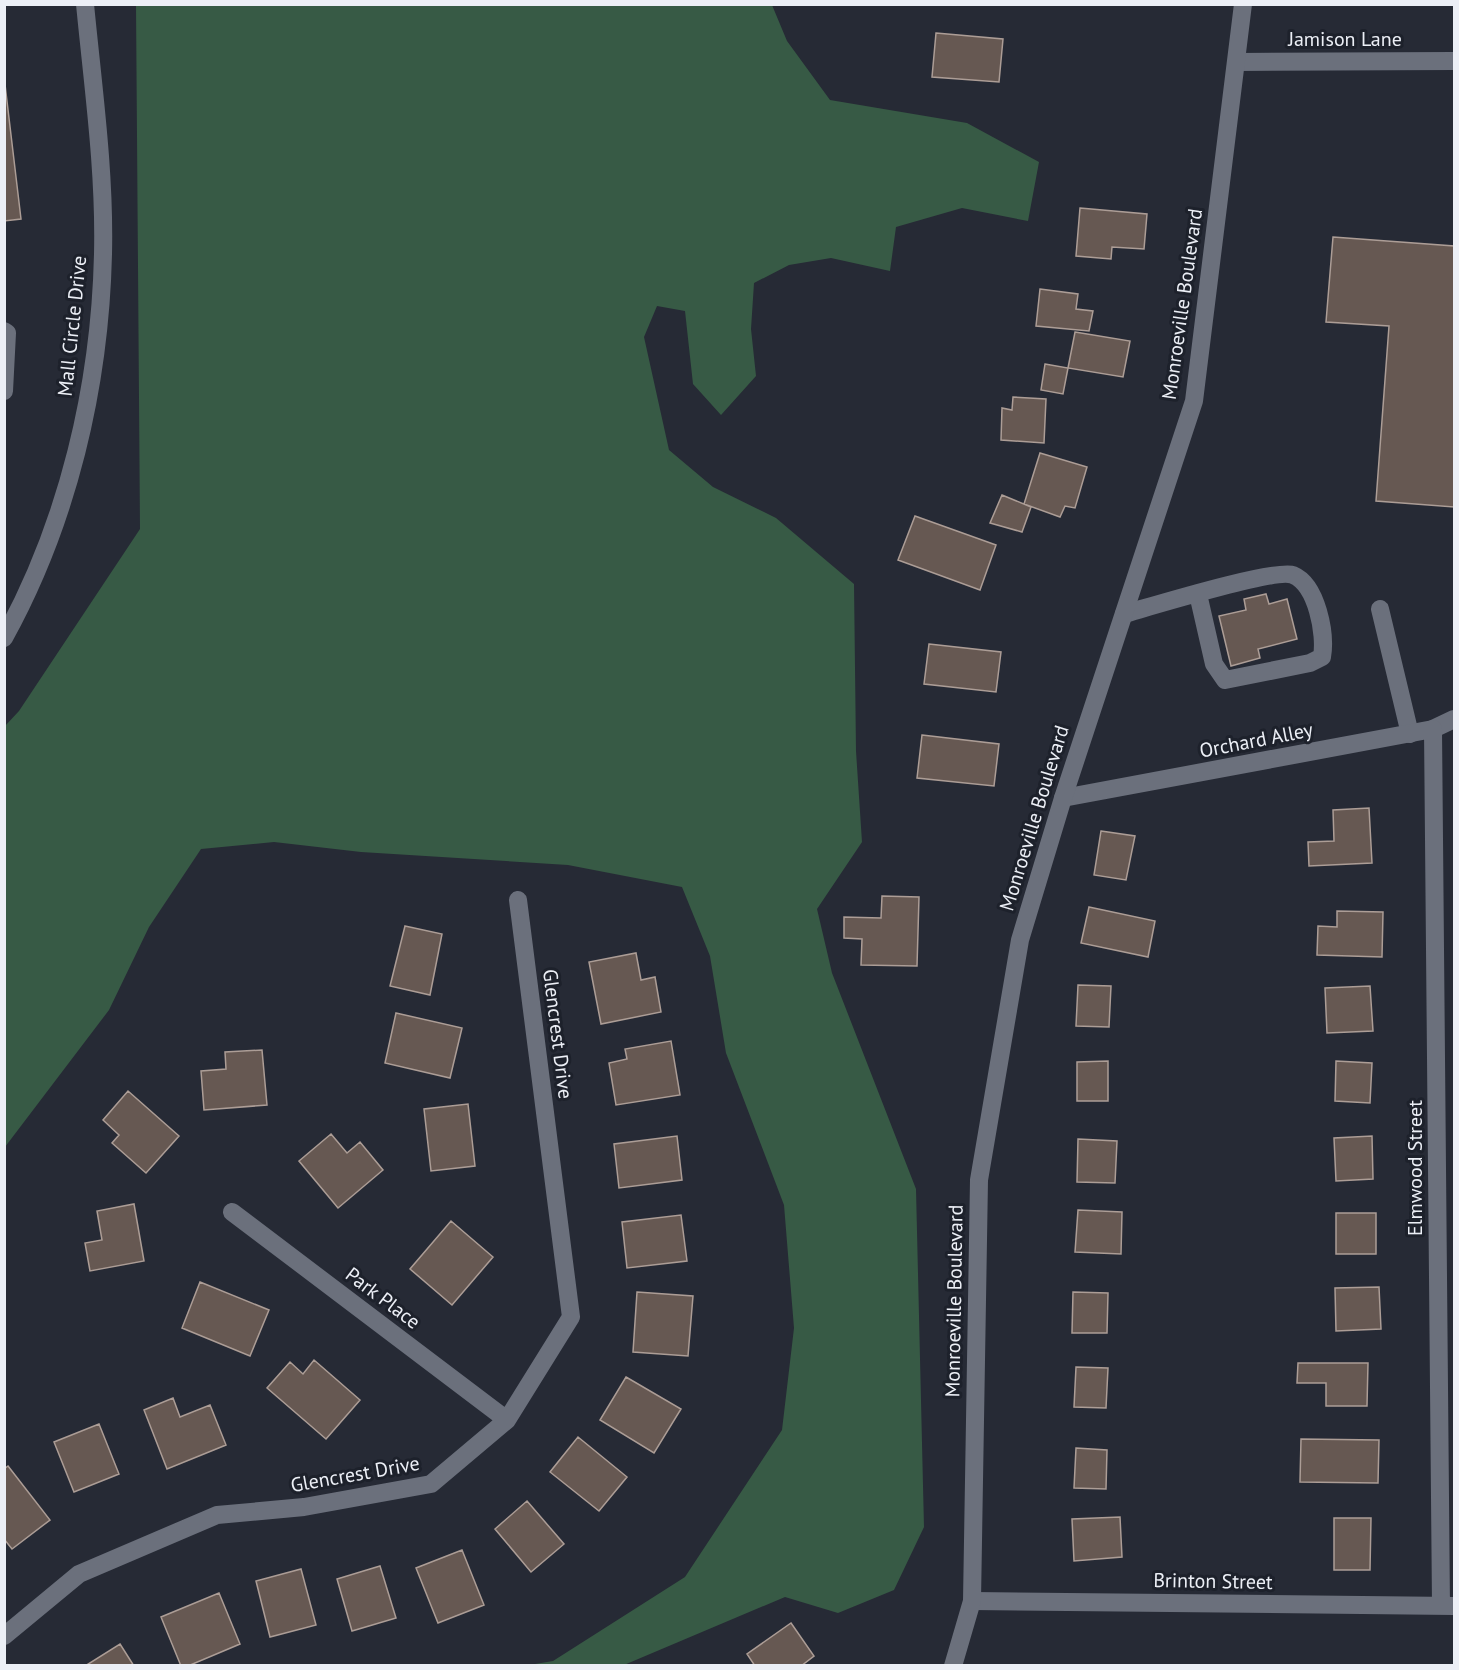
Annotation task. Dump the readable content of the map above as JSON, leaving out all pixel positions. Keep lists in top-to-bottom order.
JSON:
{
  "streets": {
    "street": [
      "Jamison Lane",
      "Monroeville Boulevard",
      "Mall Circle Drive",
      "Orchard Alley",
      "Glencrest Drive",
      "Elmwood Street",
      "Park Place",
      "Brinton Street"
    ]
  },
  "crossings": [
    ["Jamison Lane", "Monroeville Boulevard"],
    ["Monroeville Boulevard", "Orchard Alley"],
    ["Monroeville Boulevard", "Brinton Street"],
    ["Orchard Alley", "Elmwood Street"],
    ["Glencrest Drive", "Park Place"],
    ["Elmwood Street", "Brinton Street"]
  ]
}
